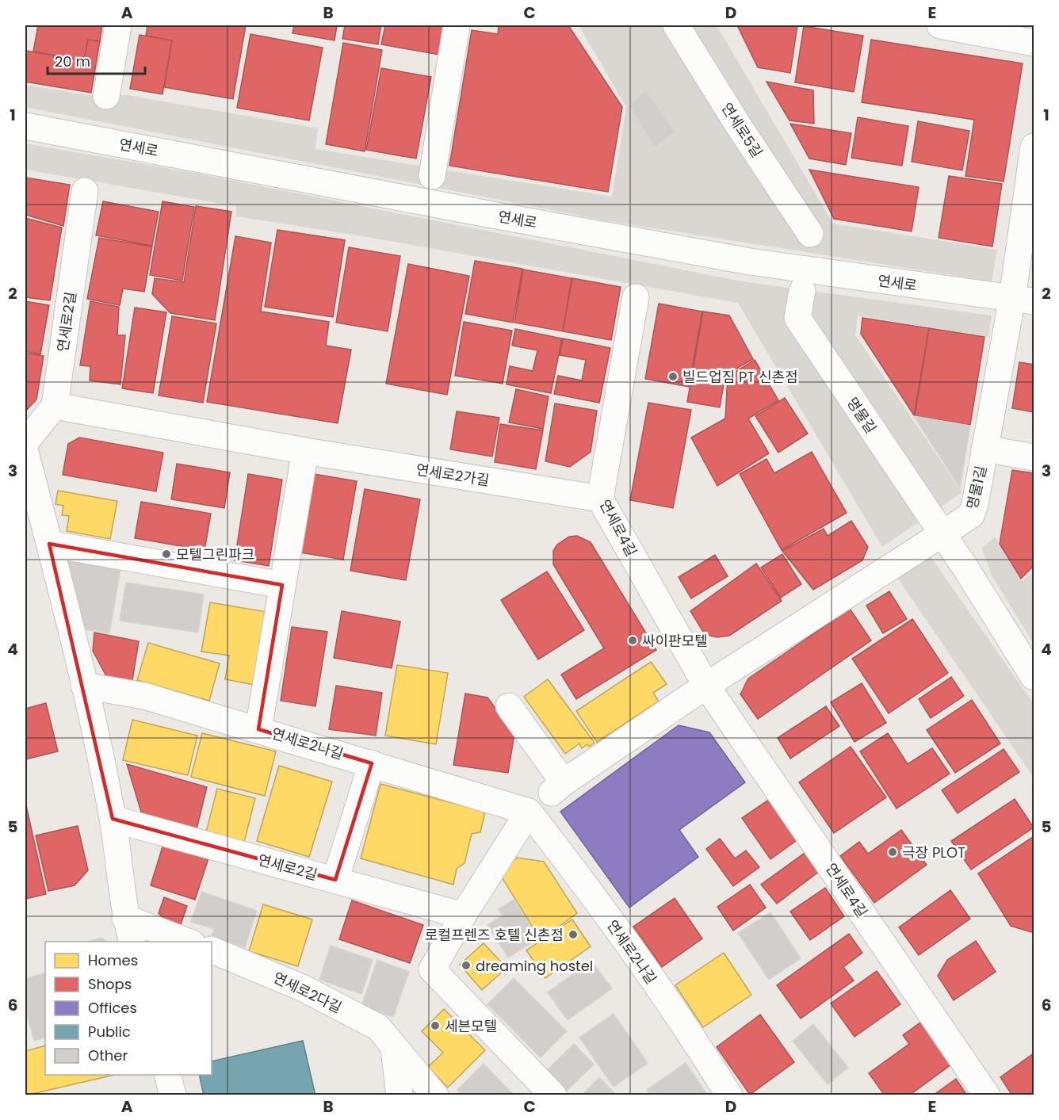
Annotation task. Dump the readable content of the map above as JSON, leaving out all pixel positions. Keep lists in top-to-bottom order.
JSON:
{
  "streets": {
    "street": [
      "연세로5길",
      "연세로",
      "연세로2길",
      "명물길",
      "연세로2가길",
      "명물1길",
      "연세로4길",
      "연세로2나길",
      "연세로2다길"
    ]
  },
  "crossings": [
    ["연세로2길", "연세로2가길"],
    ["명물길", "명물1길"],
    ["연세로2가길", "연세로4길"]
  ],
  "places": [
    "빌드업짐 PT 신촌점",
    "모텔그린파크",
    "싸이판모텔",
    "극장 PLOT",
    "로컬프렌즈 호텔 신촌점",
    "dreaming hostel",
    "세븐모텔"
  ],
  "legend": [
    "Homes",
    "Shops",
    "Offices",
    "Public",
    "Other"
  ],
  "scale_bar": "20 m",
  "grid": {
    "columns": [
      "A",
      "B",
      "C",
      "D",
      "E"
    ],
    "rows": [
      "1",
      "2",
      "3",
      "4",
      "5",
      "6"
    ]
  }
}
